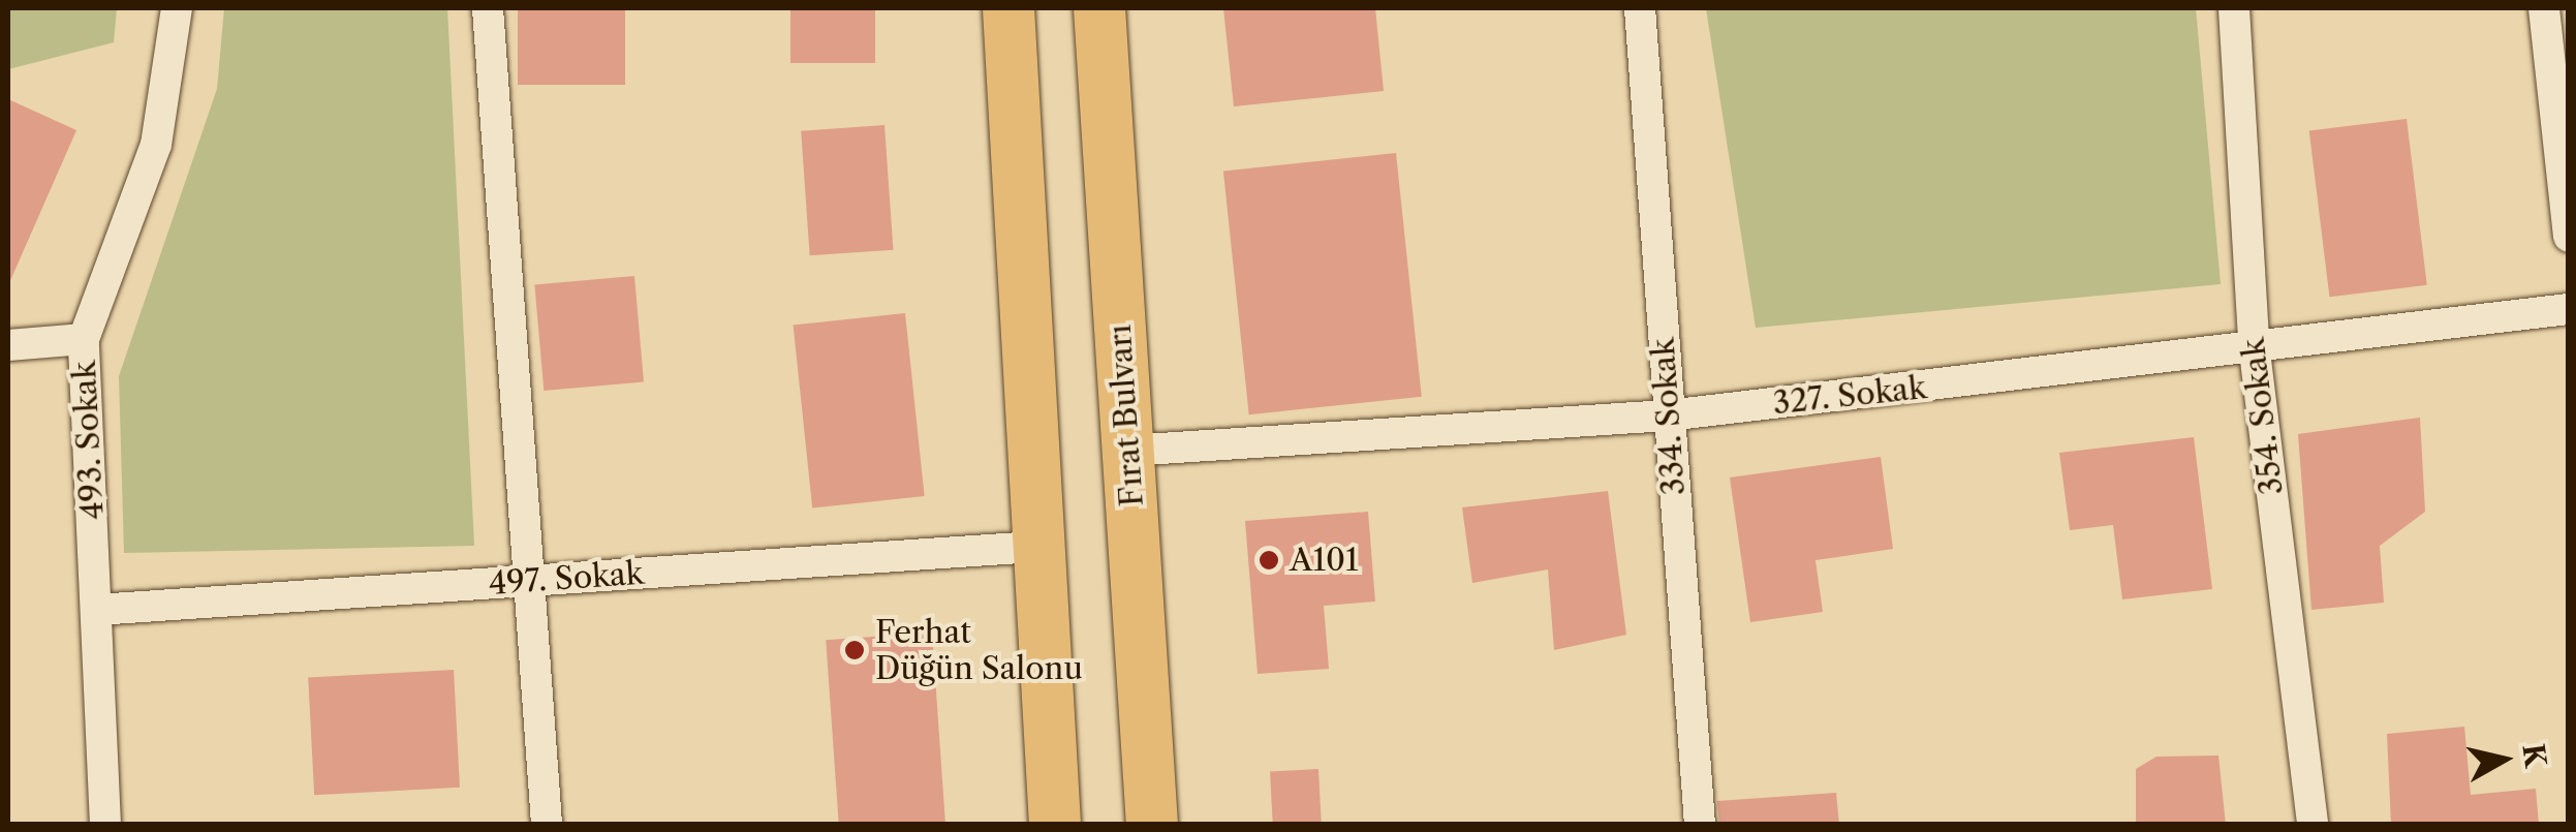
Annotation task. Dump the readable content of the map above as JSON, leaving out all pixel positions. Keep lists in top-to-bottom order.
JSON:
{
  "streets": {
    "main road": ["Fırat Bulvarı"],
    "street": [
      "327. Sokak",
      "334. Sokak",
      "354. Sokak",
      "493. Sokak",
      "497. Sokak"
    ]
  },
  "crossings": [
    ["327. Sokak", "Fırat Bulvarı"],
    ["327. Sokak", "334. Sokak"],
    ["327. Sokak", "354. Sokak"],
    ["493. Sokak", "497. Sokak"]
  ],
  "places": ["A101", "Ferhat Düğün Salonu"],
  "north": "right"
}
